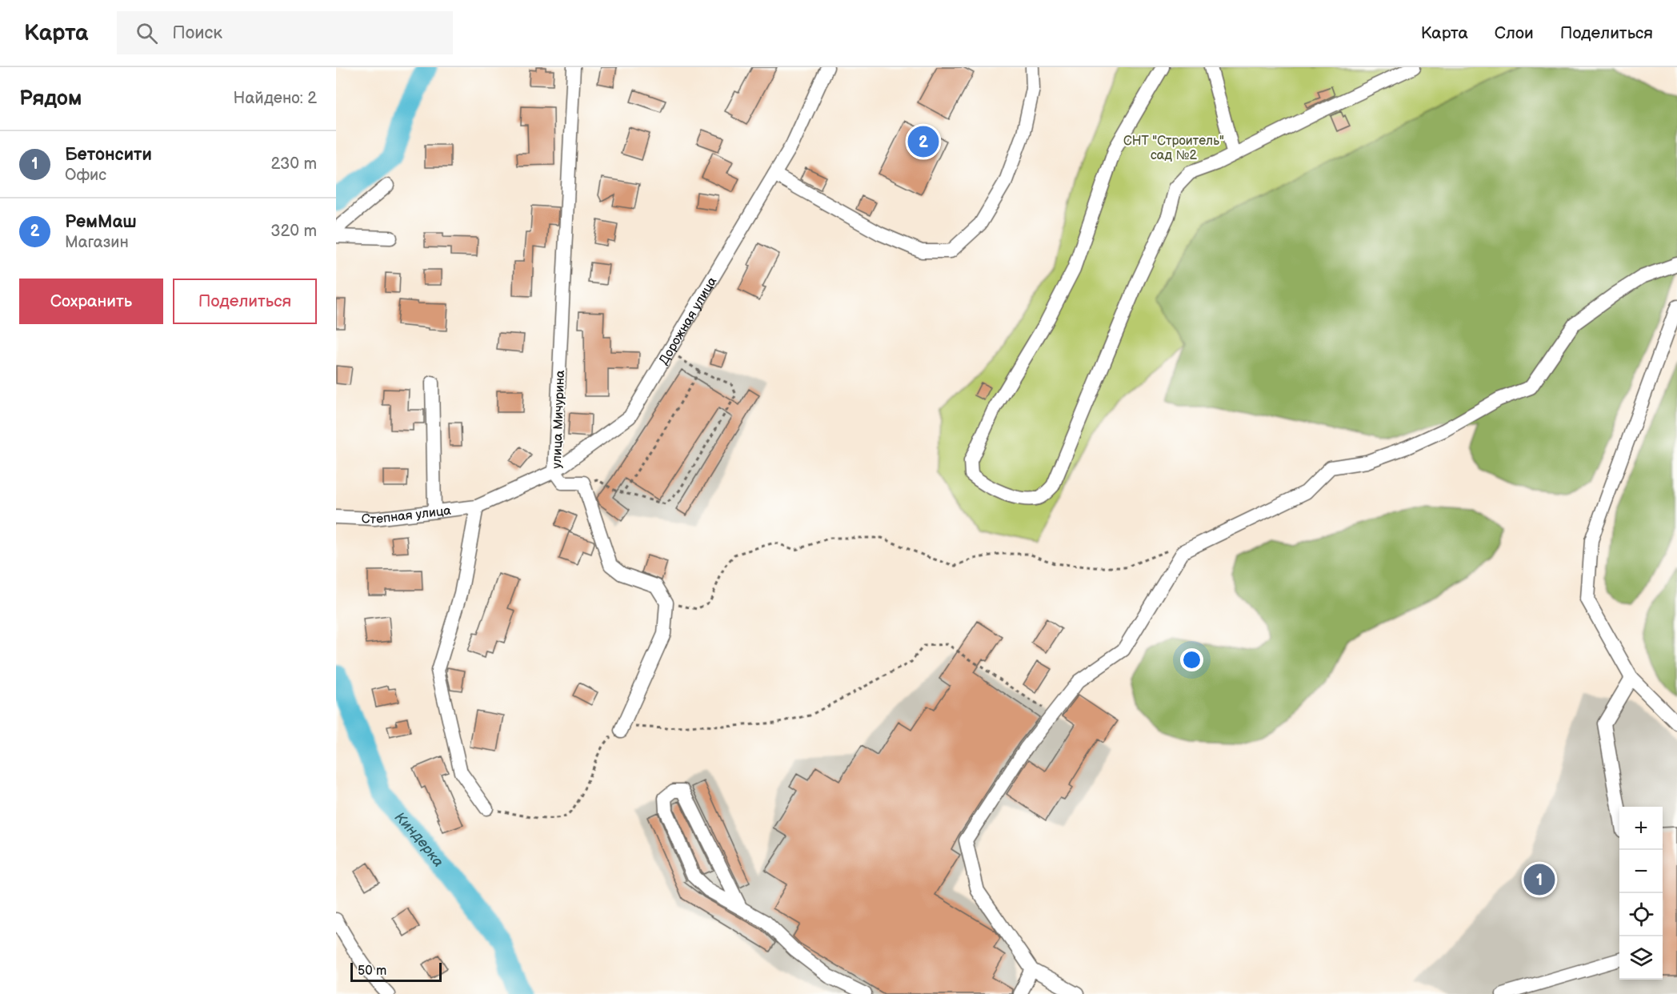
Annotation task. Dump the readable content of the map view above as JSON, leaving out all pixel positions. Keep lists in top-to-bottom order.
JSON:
{
  "streets": {
    "street": ["Дорожная улица", "улица Мичурина", "Степная улица"]
  },
  "crossings": [
    ["Дорожная улица", "улица Мичурина"],
    ["Дорожная улица", "Степная улица"]
  ],
  "water": ["Киндерка"],
  "parks": ["СНТ \"Строитель\" сад №2"],
  "scale_bar": "50 m",
  "page": {
    "header": "Карта",
    "search": "Поиск",
    "nav": ["Карта", "Слои", "Поделиться"],
    "heading": ["Рядом", "Найдено: 2"],
    "pins": ["2", "1"],
    "list": [
      {
        "mark": "1",
        "name": "Бетонсити",
        "note": "Офис",
        "value": "230 m"
      },
      {
        "mark": "2",
        "name": "РемМаш",
        "note": "Магазин",
        "value": "320 m"
      }
    ],
    "buttons": ["Сохранить", "Поделиться"],
    "map_buttons": ["+", "−"],
    "scale": "50 m"
  }
}
